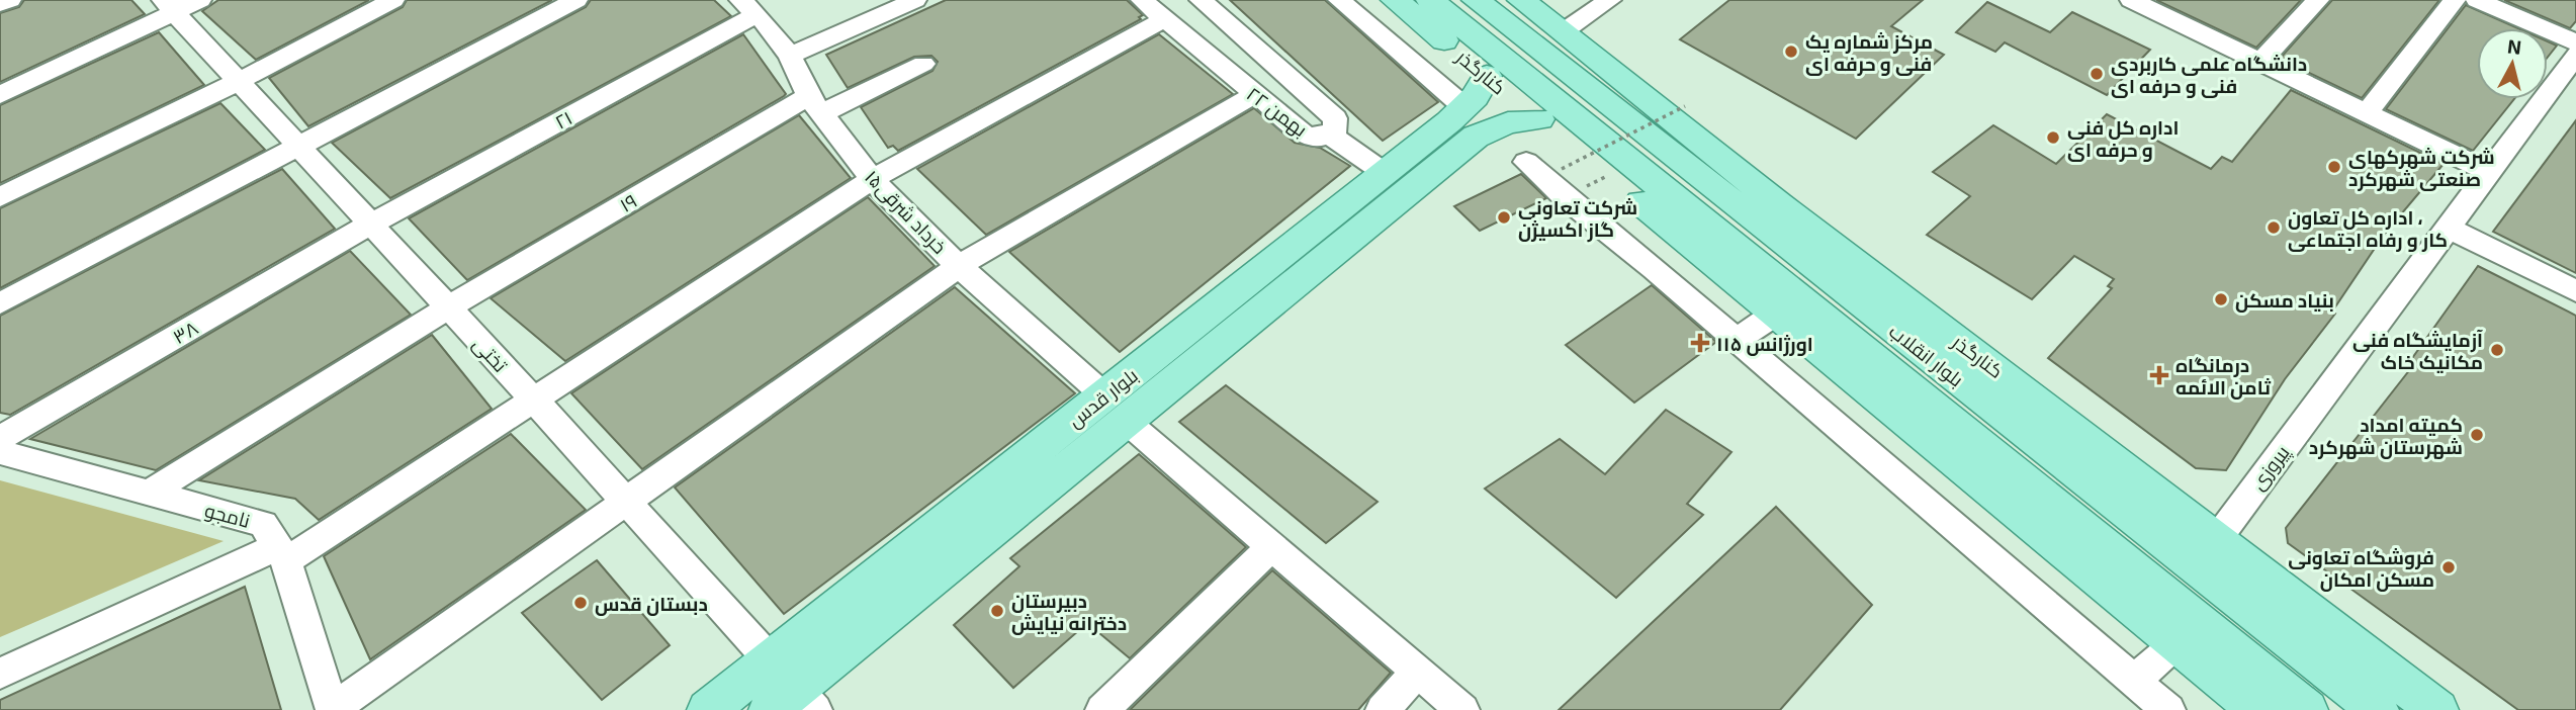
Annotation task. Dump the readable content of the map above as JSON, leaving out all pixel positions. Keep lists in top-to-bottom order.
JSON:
{
  "streets": {
    "main road": ["کنارگذر", "بلوار انقلاب", "بلوار قدس"],
    "street": [
      "۲۲ بهمن",
      "۲۱",
      "۱۹",
      "۱۵خرداد شرقی",
      "۳۸",
      "تختی",
      "پیروزی",
      "نامجو"
    ]
  },
  "crossings": [
    ["کنارگذر", "بلوار انقلاب"],
    ["کنارگذر", "بلوار قدس"],
    ["کنارگذر", "پیروزی"],
    ["۲۱", "۱۵خرداد شرقی"],
    ["۲۱", "۳۸"],
    ["۲۱", "تختی"],
    ["۱۹", "۱۵خرداد شرقی"],
    ["۱۹", "تختی"],
    ["۱۹", "نامجو"],
    ["۱۵خرداد شرقی", "بلوار قدس"],
    ["۳۸", "تختی"],
    ["تختی", "بلوار قدس"]
  ],
  "places": {
    "other": [
      "مرکز شماره یک فنی و حرفه ای",
      "دانشگاه علمی کاربردی فنی و حرفه ای",
      "اداره کل فنی و حرفه ای",
      "شرکت شهرکهای صنعتی شهرکرد",
      "شرکت تعاونی گاز اکسیژن",
      "اداره کل تعاون ، کار و رفاه اجتماعی",
      "بنیاد مسکن",
      "آزمایشگاه فنی مکانیک خاک",
      "کمیته امداد شهرستان شهرکرد",
      "فروشگاه تعاونی مسکن امکان",
      "دبستان قدس",
      "دبیرستان دخترانه نیایش"
    ],
    "health": ["اورژانس ۱۱۵", "درمانگاه ثامن الائمه"]
  },
  "north": "top"
}
